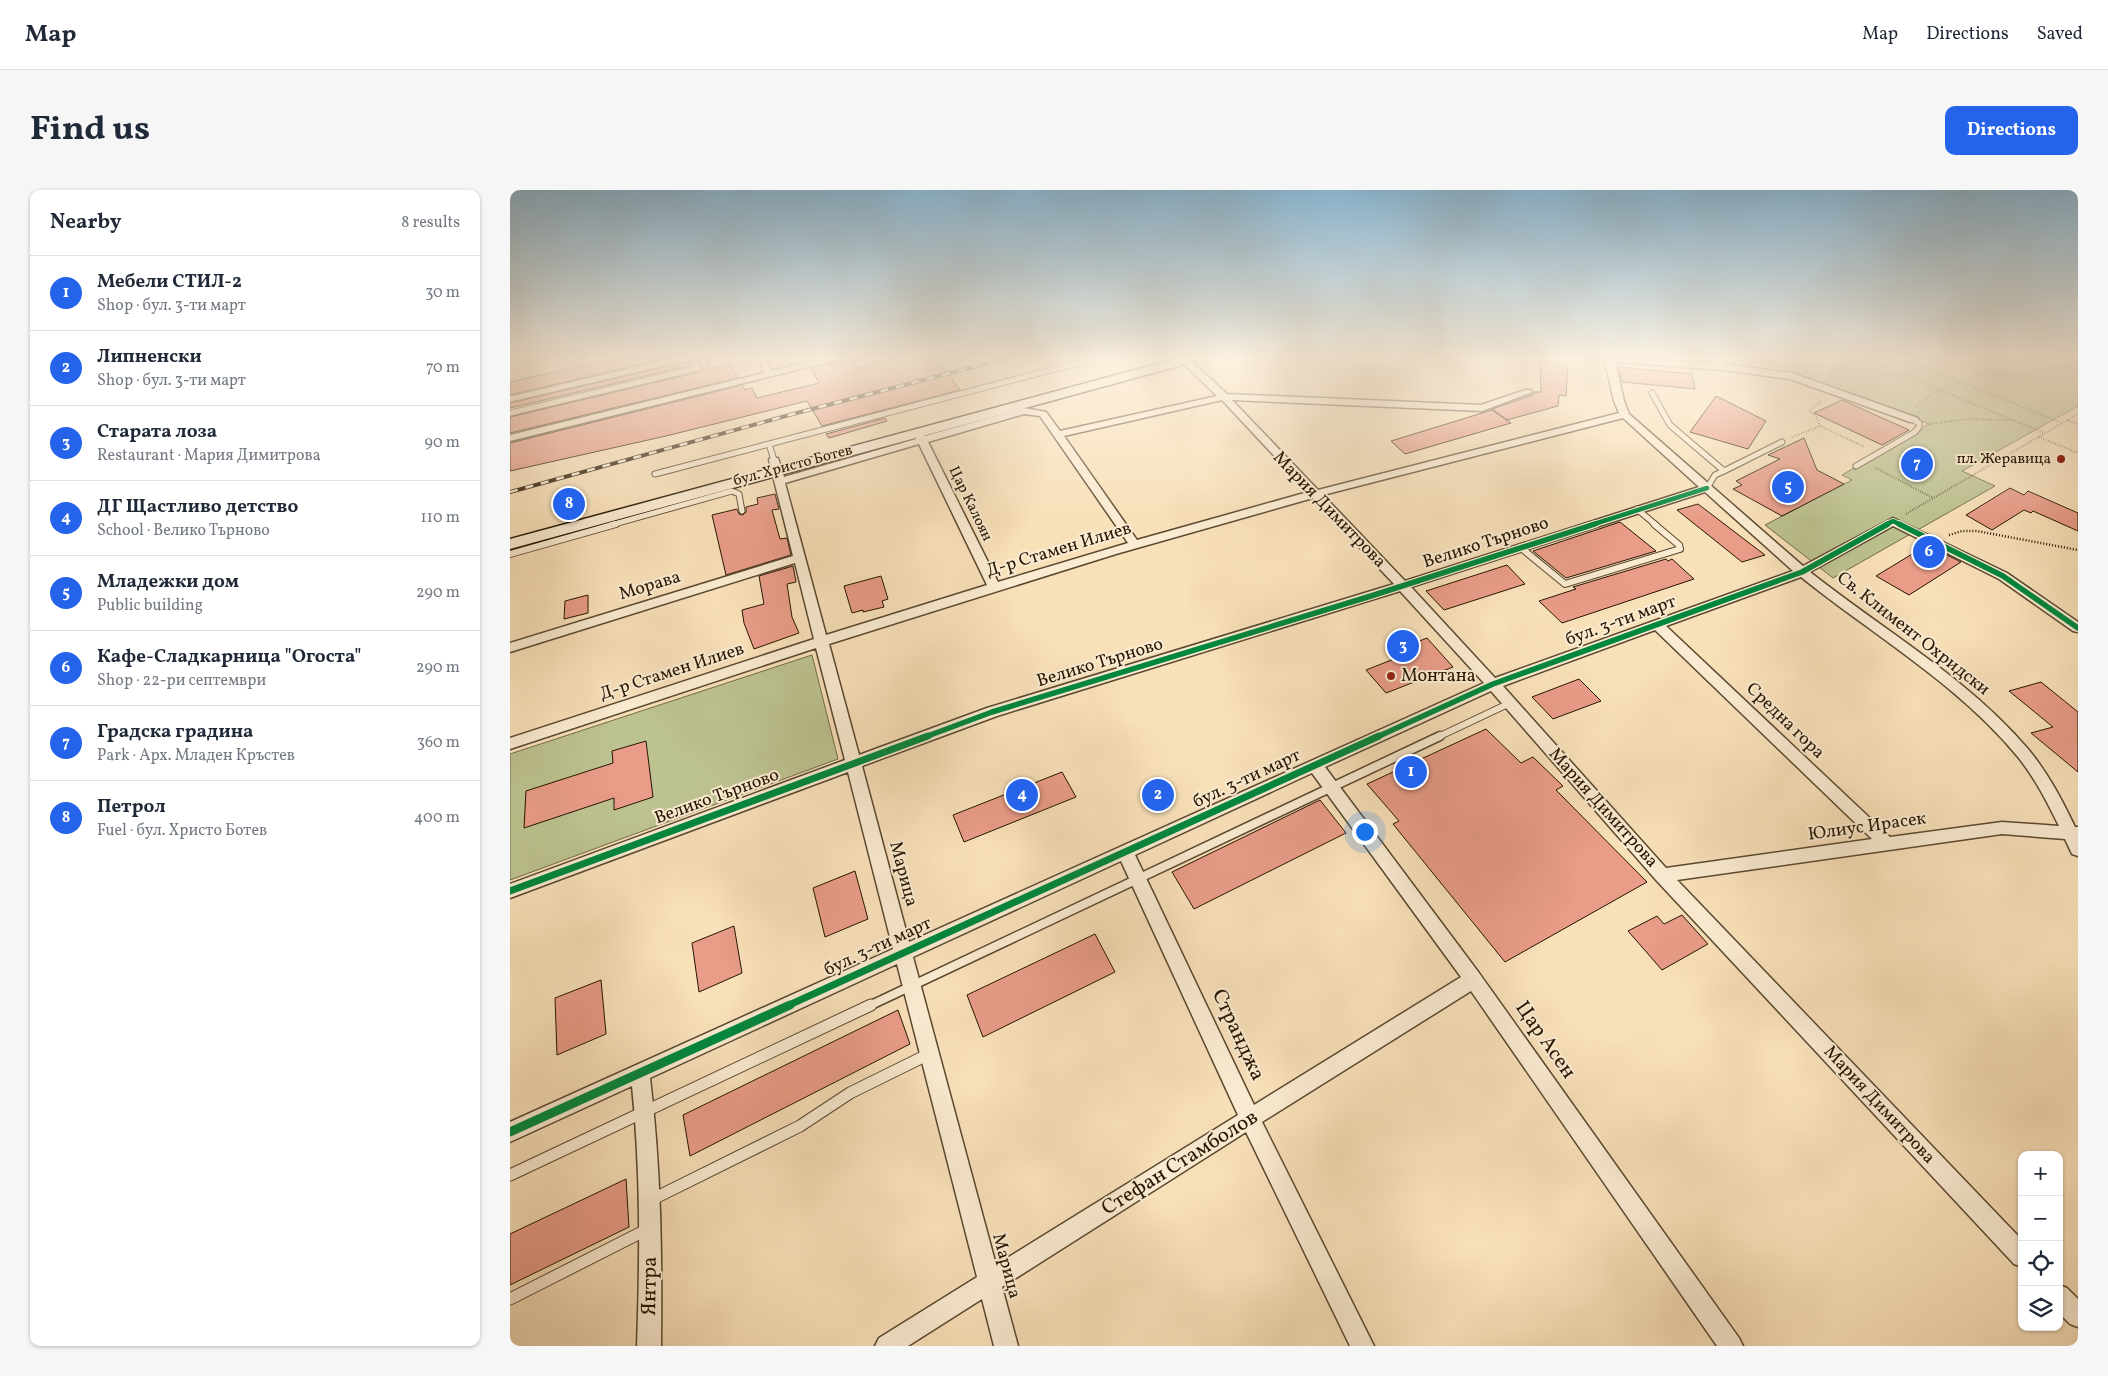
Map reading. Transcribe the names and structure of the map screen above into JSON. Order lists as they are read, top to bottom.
{
  "streets": {
    "main road": ["бул. Христо Ботев"],
    "street": [
      "Цар Калоян",
      "Мария Димитрова",
      "Велико Търново",
      "Д-р Стамен Илиев",
      "Морава",
      "бул. 3-ти март",
      "Св. Климент Охридски",
      "Средна гора",
      "Юлиус Ирасек",
      "Марица",
      "Странджа",
      "Цар Асен",
      "Стефан Стамболов",
      "Янтра"
    ]
  },
  "crossings": [
    ["бул. Христо Ботев", "Цар Калоян"],
    ["бул. Христо Ботев", "Марица"],
    ["Цар Калоян", "Д-р Стамен Илиев"],
    ["Мария Димитрова", "Велико Търново"],
    ["Мария Димитрова", "Д-р Стамен Илиев"],
    ["Мария Димитрова", "бул. 3-ти март"],
    ["Мария Димитрова", "Юлиус Ирасек"],
    ["Велико Търново", "Св. Климент Охридски"],
    ["Велико Търново", "Марица"],
    ["Д-р Стамен Илиев", "Св. Климент Охридски"],
    ["Д-р Стамен Илиев", "Марица"],
    ["Морава", "Марица"],
    ["бул. 3-ти март", "Св. Климент Охридски"],
    ["бул. 3-ти март", "Средна гора"],
    ["бул. 3-ти март", "Марица"],
    ["бул. 3-ти март", "Странджа"],
    ["бул. 3-ти март", "Цар Асен"],
    ["бул. 3-ти март", "Янтра"],
    ["Св. Климент Охридски", "Юлиус Ирасек"],
    ["Средна гора", "Юлиус Ирасек"],
    ["Марица", "Стефан Стамболов"],
    ["Странджа", "Стефан Стамболов"],
    ["Цар Асен", "Стефан Стамболов"]
  ],
  "places": ["пл. Жеравица", "Монтана"],
  "page": {
    "header": "Map",
    "nav": ["Map", "Directions", "Saved"],
    "title": "Find us",
    "buttons": "Directions",
    "heading": ["Nearby", "8 results"],
    "list": [
      {
        "mark": "1",
        "name": "Мебели СТИЛ-2",
        "note": "Shop · бул. 3-ти март",
        "value": "30 m"
      },
      {
        "mark": "2",
        "name": "Липненски",
        "note": "Shop · бул. 3-ти март",
        "value": "70 m"
      },
      {
        "mark": "3",
        "name": "Старата лоза",
        "note": "Restaurant · Мария Димитрова",
        "value": "90 m"
      },
      {
        "mark": "4",
        "name": "ДГ Щастливо детство",
        "note": "School · Велико Търново",
        "value": "110 m"
      },
      {
        "mark": "5",
        "name": "Младежки дом",
        "note": "Public building",
        "value": "290 m"
      },
      {
        "mark": "6",
        "name": "Кафе-Сладкарница \"Огоста\"",
        "note": "Shop · 22-ри септември",
        "value": "290 m"
      },
      {
        "mark": "7",
        "name": "Градска градина",
        "note": "Park · Арх. Младен Кръстев",
        "value": "360 m"
      },
      {
        "mark": "8",
        "name": "Петрол",
        "note": "Fuel · бул. Христо Ботев",
        "value": "400 m"
      }
    ],
    "pins": [
      "7",
      "5",
      "8",
      "6",
      "3",
      "1",
      "2",
      "4"
    ],
    "map_buttons": ["+", "−"]
  }
}
